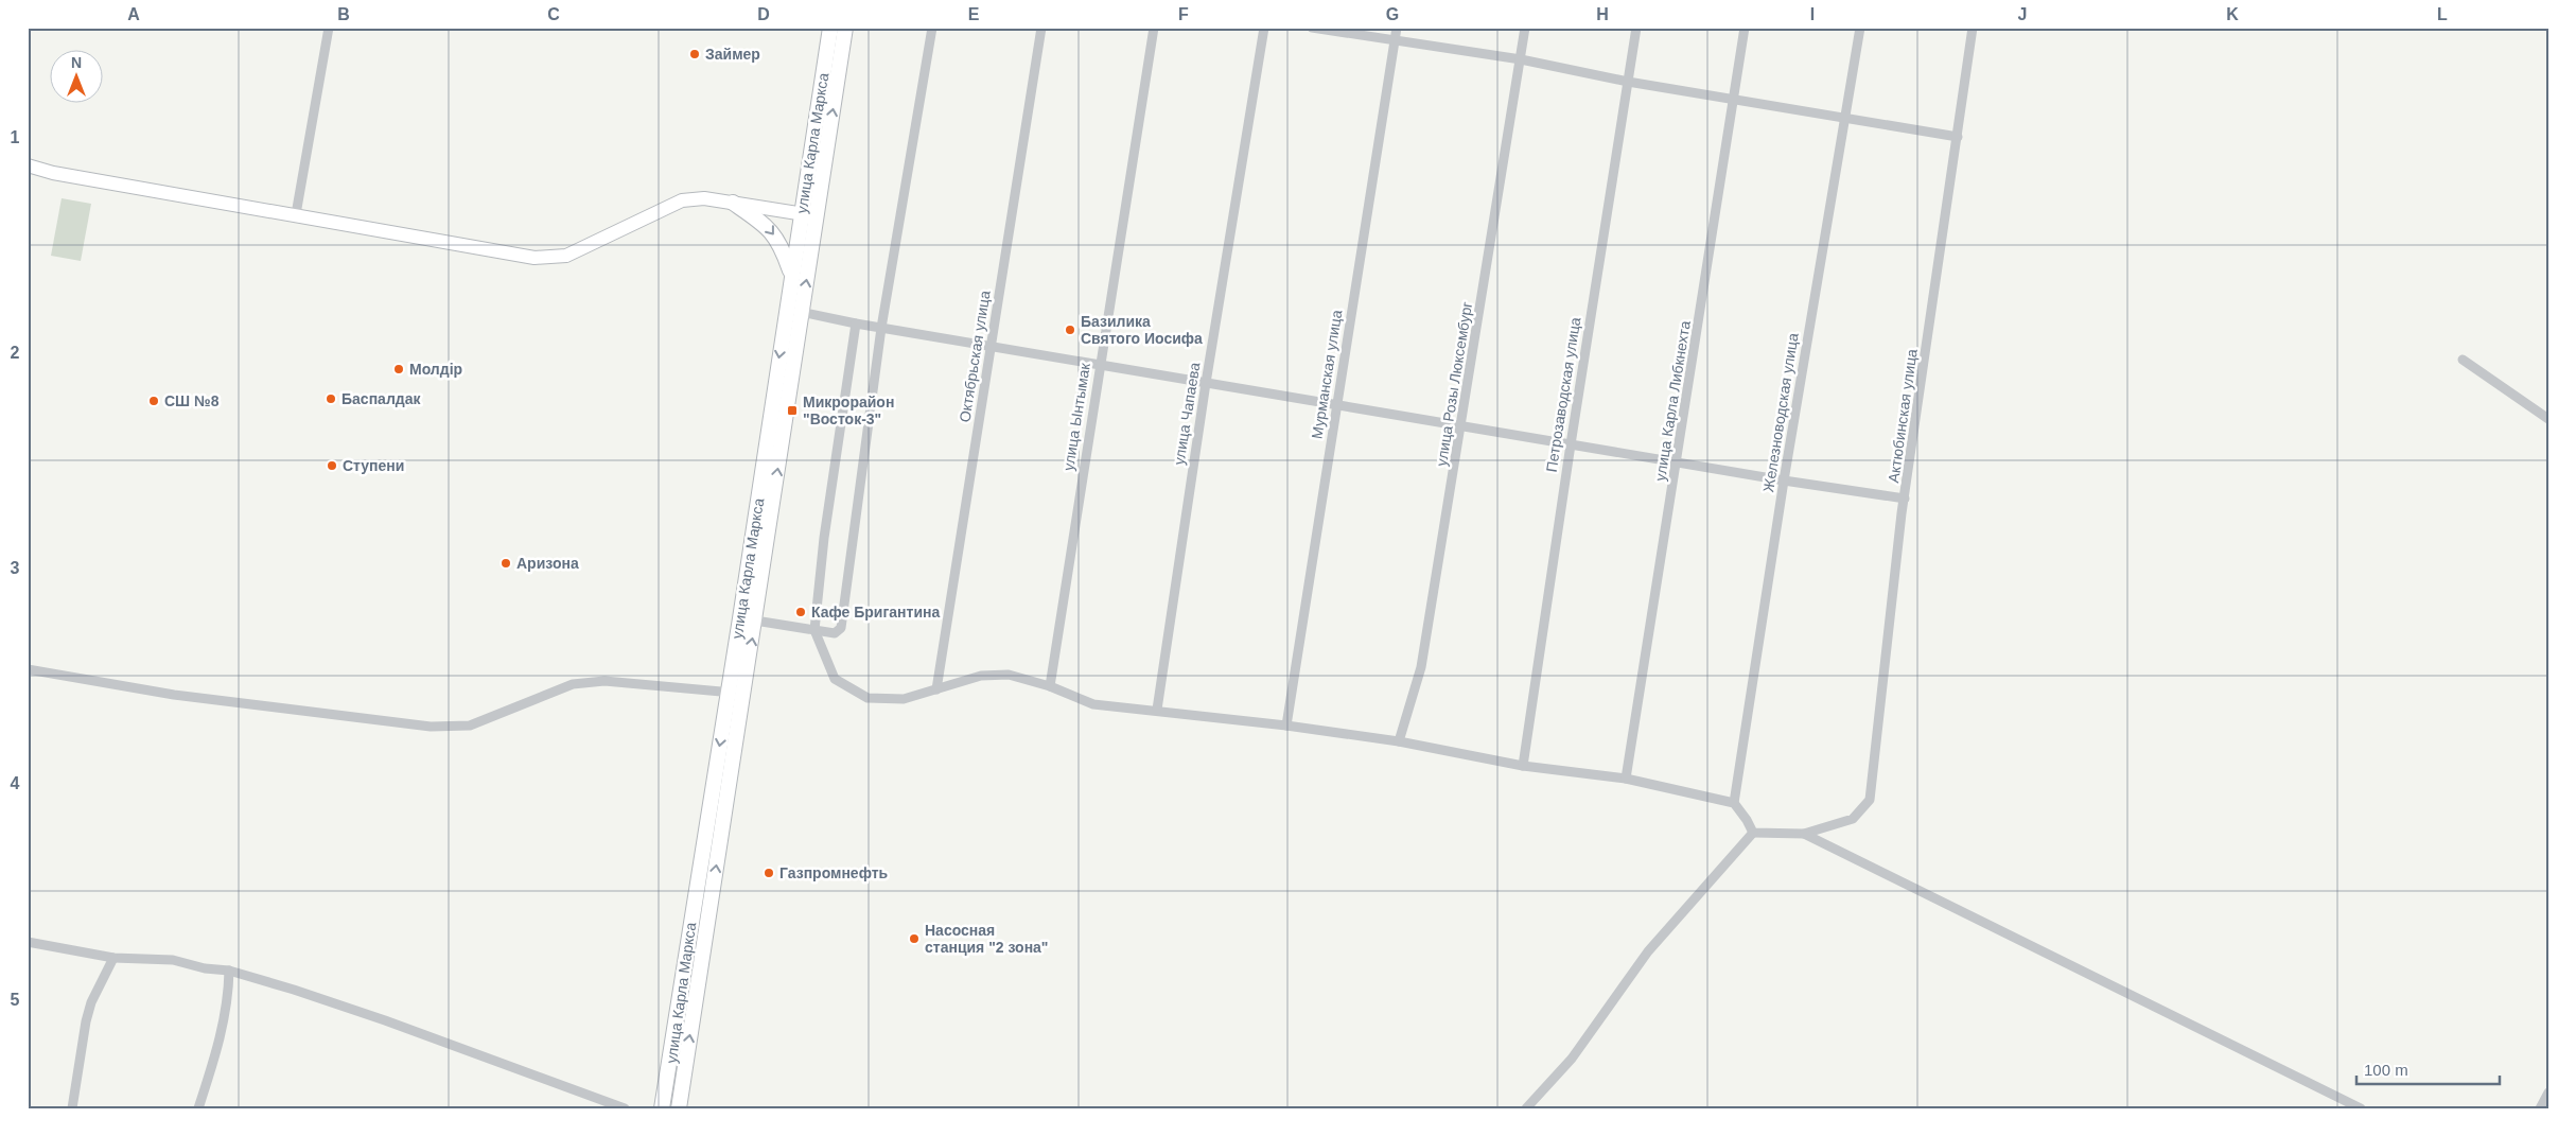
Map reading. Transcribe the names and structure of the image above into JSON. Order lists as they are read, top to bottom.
{
  "streets": {
    "main road": ["улица Карла Маркса"],
    "street": [
      "Октябрьская улица",
      "Мурманская улица",
      "улица Розы Люксембург",
      "Петрозаводская улица",
      "улица Карла Либкнехта",
      "Железноводская улица",
      "улица Чапаева",
      "Актюбинская улица",
      "улица Ынтымак"
    ]
  },
  "places": {
    "other": [
      "Займер",
      "Базилика Святого Иосифа",
      "Молдiр",
      "Баспалдак",
      "СШ №8",
      "Ступени",
      "Аризона",
      "Кафе Бригантина",
      "Газпромнефть",
      "Насосная станция \"2 зона\""
    ],
    "transit": ["Микрорайон \"Восток-3\""]
  },
  "scale_bar": "100 m",
  "north": "top",
  "grid": {
    "columns": [
      "A",
      "B",
      "C",
      "D",
      "E",
      "F",
      "G",
      "H",
      "I",
      "J",
      "K",
      "L"
    ],
    "rows": [
      "1",
      "2",
      "3",
      "4",
      "5"
    ]
  }
}
